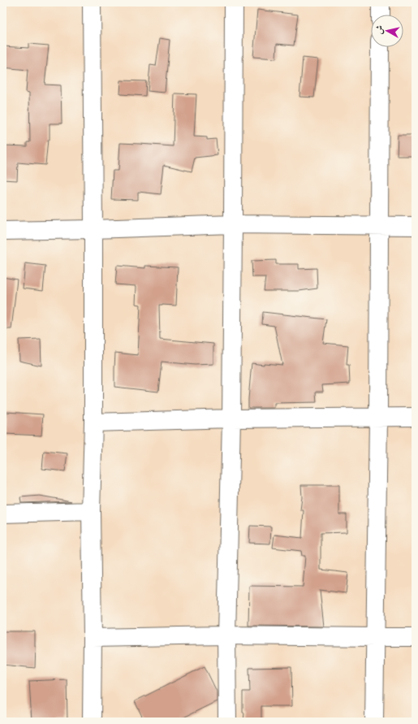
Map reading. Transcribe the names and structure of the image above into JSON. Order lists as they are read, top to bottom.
{
  "north": "left"
}
